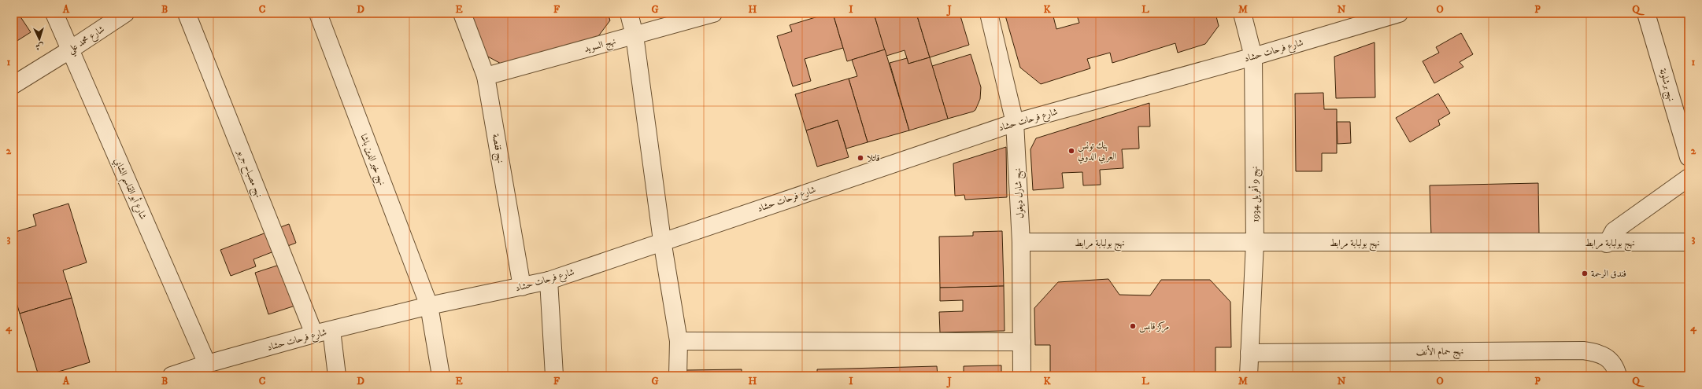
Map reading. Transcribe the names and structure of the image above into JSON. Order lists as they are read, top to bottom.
{
  "streets": {
    "street": [
      "شارع محمد علي",
      "نهج السويد",
      "شارع فرحات حشاد",
      "نهج برشلونة",
      "نهج قفصة",
      "نهج خير الدين باشا",
      "نهج مصباح جربو",
      "شارع أبو القاسم الشابي",
      "نهج شارل ديغول",
      "نهج 9 أفريل 1934",
      "نهج بولبابة مرابط",
      "نهج حمام الأنف"
    ]
  },
  "crossings": [
    ["شارع محمد علي", "شارع أبو القاسم الشابي"],
    ["نهج السويد", "نهج قفصة"],
    ["شارع فرحات حشاد", "نهج قفصة"],
    ["شارع فرحات حشاد", "نهج خير الدين باشا"],
    ["شارع فرحات حشاد", "نهج مصباح جربو"],
    ["شارع فرحات حشاد", "شارع أبو القاسم الشابي"],
    ["شارع فرحات حشاد", "نهج شارل ديغول"],
    ["شارع فرحات حشاد", "نهج 9 أفريل 1934"],
    ["نهج شارل ديغول", "نهج بولبابة مرابط"],
    ["نهج 9 أفريل 1934", "نهج بولبابة مرابط"],
    ["نهج 9 أفريل 1934", "نهج حمام الأنف"]
  ],
  "places": [
    "بنك تونس العربي الدولي",
    "قاتلا",
    "فندق الرحمة",
    "مركز قابس"
  ],
  "north": "bottom",
  "grid": {
    "columns": [
      "A",
      "B",
      "C",
      "D",
      "E",
      "F",
      "G",
      "H",
      "I",
      "J",
      "K",
      "L",
      "M",
      "N",
      "O",
      "P",
      "Q"
    ],
    "rows": [
      "1",
      "2",
      "3",
      "4"
    ]
  }
}
